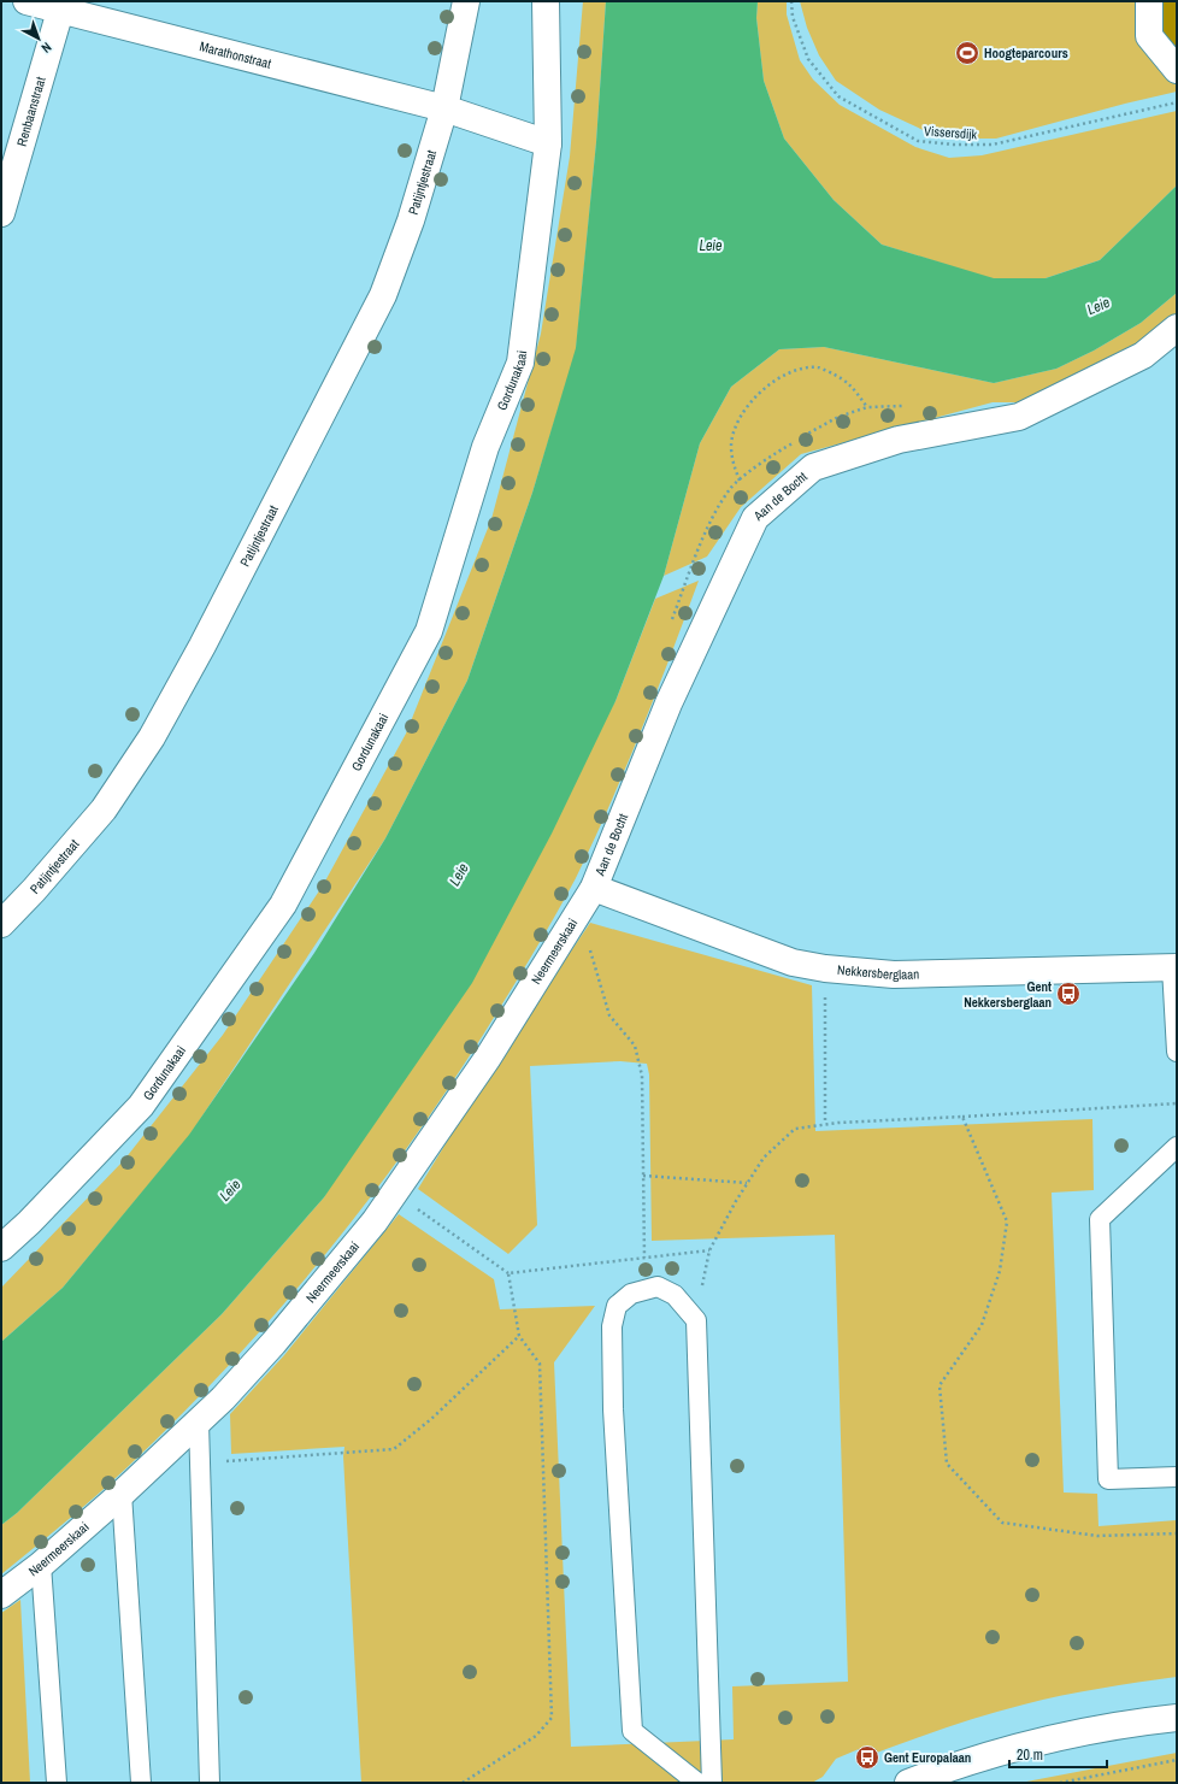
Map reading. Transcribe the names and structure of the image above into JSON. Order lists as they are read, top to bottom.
{
  "streets": {
    "street": [
      "Marathonstraat",
      "Renbaanstraat",
      "Patijntjestraat",
      "Gordunakaai",
      "Aan de Bocht",
      "Neermeerskaai",
      "Nekkersberglaan"
    ],
    "path": ["Vissersdijk"]
  },
  "crossings": [
    ["Marathonstraat", "Renbaanstraat"],
    ["Marathonstraat", "Patijntjestraat"],
    ["Aan de Bocht", "Neermeerskaai"],
    ["Aan de Bocht", "Nekkersberglaan"],
    ["Neermeerskaai", "Nekkersberglaan"]
  ],
  "water": ["Leie"],
  "places": {
    "sports": ["Hoogteparcours"],
    "bus stop": ["Gent Nekkersberglaan", "Gent Europalaan"]
  },
  "scale_bar": "20 m",
  "north": "bottom right"
}
